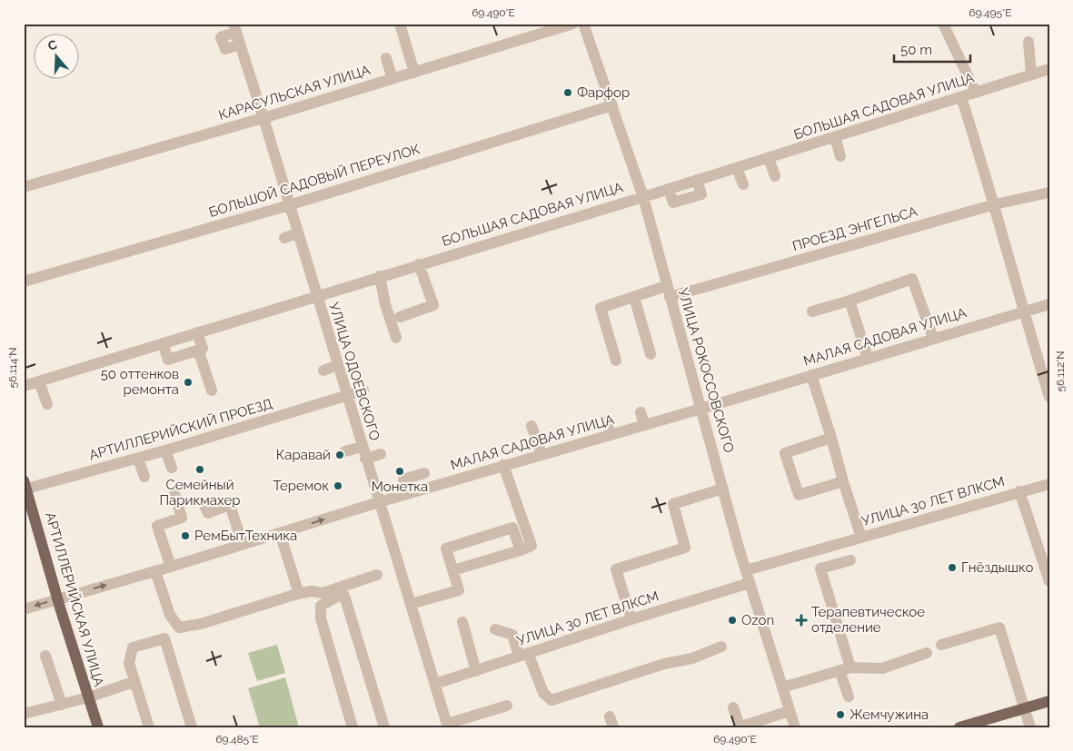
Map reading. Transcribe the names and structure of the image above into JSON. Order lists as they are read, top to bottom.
{
  "streets": {
    "main road": ["АРТИЛЛЕРИЙСКАЯ УЛИЦА"],
    "street": [
      "КАРАСУЛЬСКАЯ УЛИЦА",
      "БОЛЬШАЯ САДОВАЯ УЛИЦА",
      "БОЛЬШОЙ САДОВЫЙ ПЕРЕУЛОК",
      "ПРОЕЗД ЭНГЕЛЬСА",
      "МАЛАЯ САДОВАЯ УЛИЦА",
      "УЛИЦА РОКОССОВСКОГО",
      "УЛИЦА ОДОЕВСКОГО",
      "АРТИЛЛЕРИЙСКИЙ ПРОЕЗД",
      "УЛИЦА 30 ЛЕТ ВЛКСМ"
    ]
  },
  "crossings": [
    ["КАРАСУЛЬСКАЯ УЛИЦА", "УЛИЦА ОДОЕВСКОГО"],
    ["БОЛЬШАЯ САДОВАЯ УЛИЦА", "УЛИЦА РОКОССОВСКОГО"],
    ["БОЛЬШАЯ САДОВАЯ УЛИЦА", "УЛИЦА ОДОЕВСКОГО"],
    ["БОЛЬШОЙ САДОВЫЙ ПЕРЕУЛОК", "УЛИЦА РОКОССОВСКОГО"],
    ["БОЛЬШОЙ САДОВЫЙ ПЕРЕУЛОК", "УЛИЦА ОДОЕВСКОГО"],
    ["ПРОЕЗД ЭНГЕЛЬСА", "УЛИЦА РОКОССОВСКОГО"],
    ["МАЛАЯ САДОВАЯ УЛИЦА", "УЛИЦА РОКОССОВСКОГО"],
    ["МАЛАЯ САДОВАЯ УЛИЦА", "УЛИЦА ОДОЕВСКОГО"],
    ["МАЛАЯ САДОВАЯ УЛИЦА", "АРТИЛЛЕРИЙСКАЯ УЛИЦА"],
    ["УЛИЦА РОКОССОВСКОГО", "УЛИЦА 30 ЛЕТ ВЛКСМ"],
    ["УЛИЦА ОДОЕВСКОГО", "АРТИЛЛЕРИЙСКИЙ ПРОЕЗД"],
    ["УЛИЦА ОДОЕВСКОГО", "УЛИЦА 30 ЛЕТ ВЛКСМ"],
    ["АРТИЛЛЕРИЙСКИЙ ПРОЕЗД", "АРТИЛЛЕРИЙСКАЯ УЛИЦА"]
  ],
  "places": {
    "other": [
      "Фарфор",
      "50 оттенков ремонта",
      "Каравай",
      "Семейный Парикмахер",
      "Монетка",
      "Теремок",
      "РемБытТехника",
      "Гнёздышко",
      "Ozon",
      "Жемчужина"
    ],
    "health": ["Терапевтическое отделение"]
  },
  "scale_bar": "50 m",
  "north": "top",
  "coordinates": [
    "69.490°E",
    "69.495°E",
    "56.114°N",
    "56.112°N",
    "69.485°E"
  ]
}
